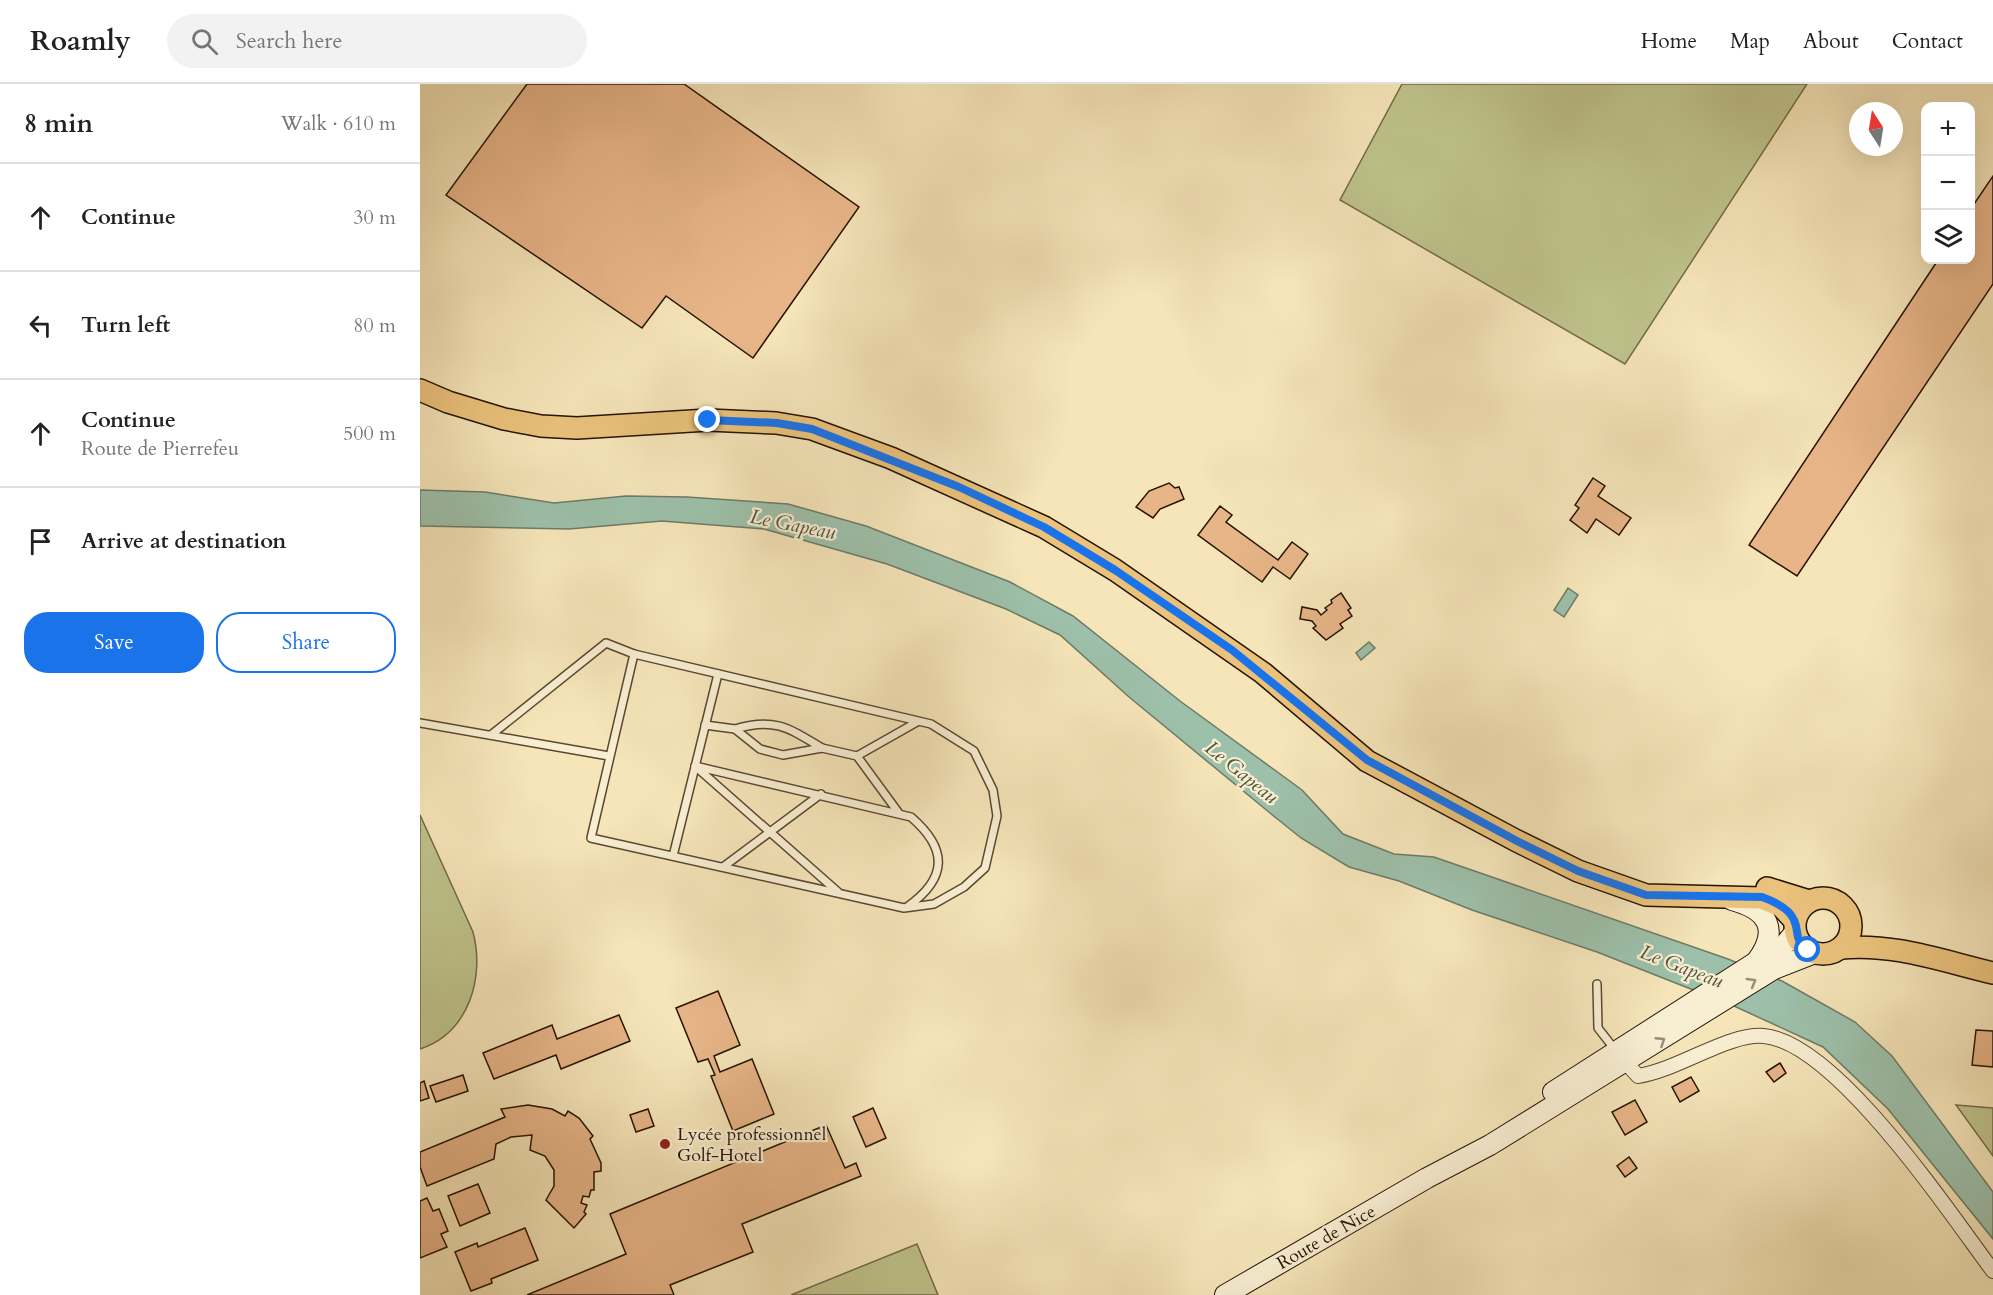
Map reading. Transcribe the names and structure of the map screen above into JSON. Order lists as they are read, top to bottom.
{
  "streets": {
    "main road": ["Route de Nice"]
  },
  "water": ["Le Gapeau"],
  "places": ["Lycée professionnel Golf-Hotel"],
  "north": "top",
  "page": {
    "header": "Roamly",
    "search": "Search here",
    "nav": [
      "Home",
      "Map",
      "About",
      "Contact"
    ],
    "heading": ["8 min", "Walk · 610 m"],
    "map_buttons": ["+", "−"],
    "list": [
      ["Continue", "30 m"],
      ["Turn left", "80 m"],
      ["Continue", "Route de Pierrefeu", "500 m"],
      "Arrive at destination"
    ],
    "buttons": ["Save", "Share"]
  }
}
